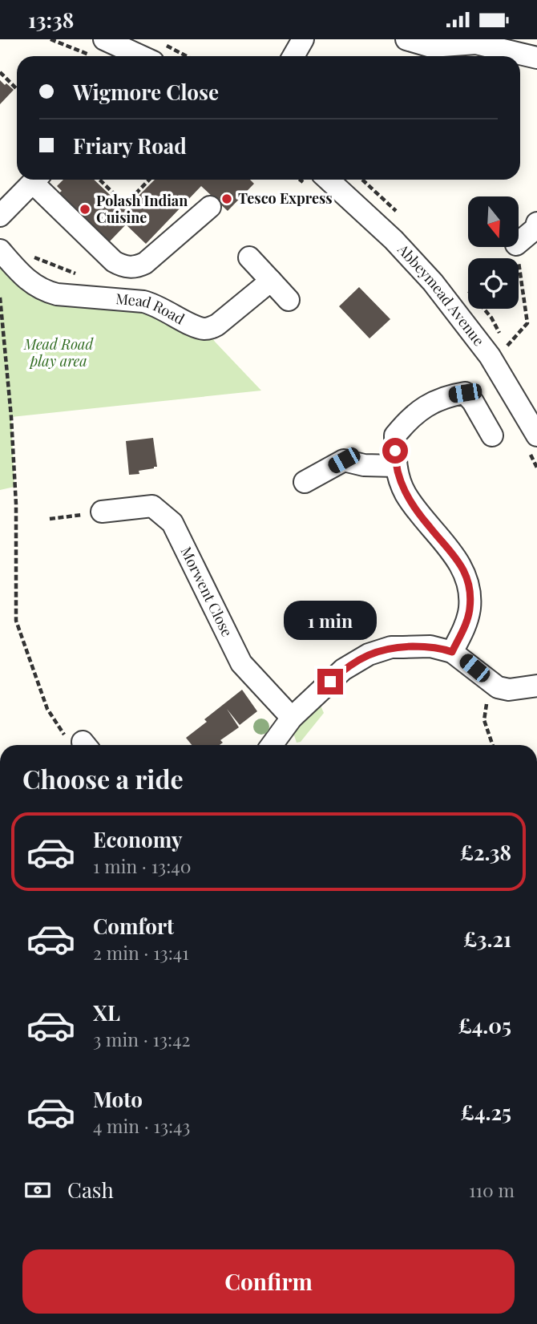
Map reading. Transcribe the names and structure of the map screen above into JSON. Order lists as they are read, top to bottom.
{
  "streets": {
    "street": ["Abbeymead Avenue", "Mead Road", "Morwent Close"]
  },
  "parks": ["Mead Road play area"],
  "places": ["Tesco Express", "Polash Indian Cuisine"],
  "north": "bottom",
  "page": {
    "status": "13:38",
    "banner": ["Wigmore Close", "Friary Road"],
    "bubble": "1 min",
    "heading": "Choose a ride",
    "list": [
      {
        "name": "Economy",
        "note": "1 min · 13:40",
        "value": "£2.38"
      },
      {
        "name": "Comfort",
        "note": "2 min · 13:41",
        "value": "£3.21"
      },
      {
        "name": "XL",
        "note": "3 min · 13:42",
        "value": "£4.05"
      },
      {
        "name": "Moto",
        "note": "4 min · 13:43",
        "value": "£4.25"
      }
    ],
    "pay": ["Cash", "110 m"],
    "buttons": "Confirm"
  }
}
